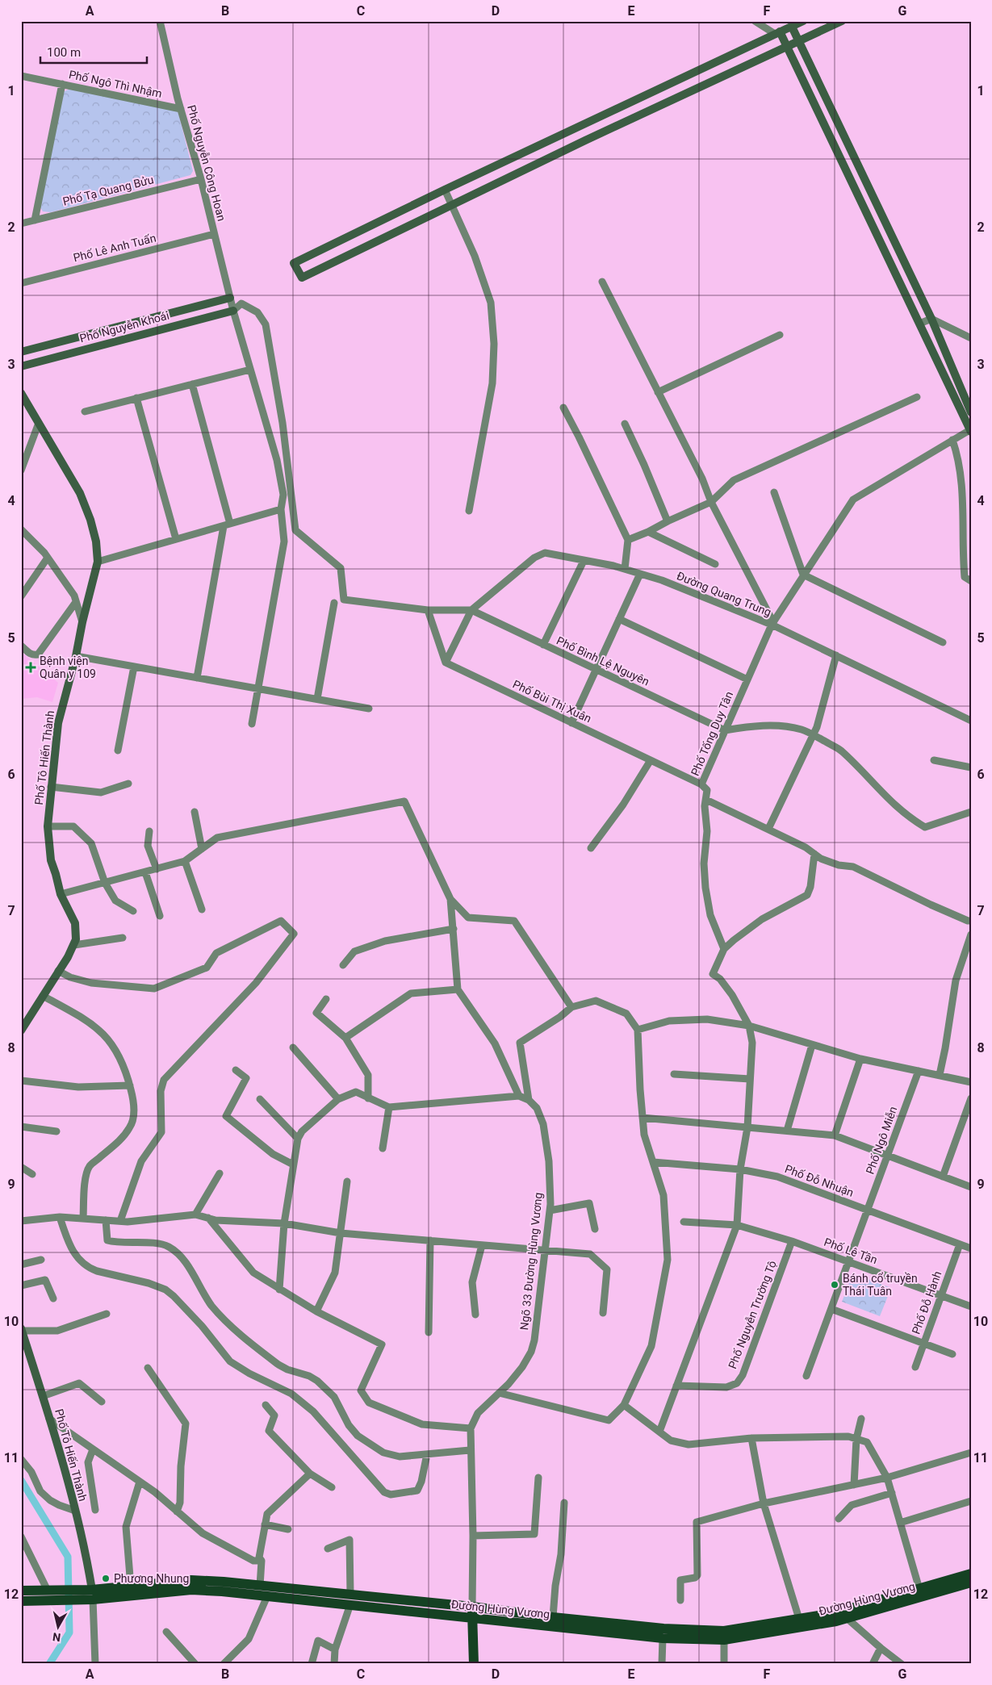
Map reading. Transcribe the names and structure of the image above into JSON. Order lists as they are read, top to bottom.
{
  "streets": {
    "main road": ["Đường Hùng Vương"],
    "street": [
      "Phố Ngô Thì Nhậm",
      "Phố Nguyễn Công Hoan",
      "Phố Tạ Quang Bửu",
      "Phố Lê Anh Tuấn",
      "Phố Nguyễn Khoái",
      "Đường Quang Trung",
      "Phố Bình Lệ Nguyên",
      "Phố Bùi Thị Xuân",
      "Phố Tống Duy Tân",
      "Phố Tô Hiến Thành",
      "Phố Ngô Miễn",
      "Phố Đỗ Nhuận",
      "Phố Lê Tần",
      "Ngõ 33 Đường Hùng Vương",
      "Phố Đỗ Hành",
      "Phố Nguyễn Trường Tộ"
    ]
  },
  "crossings": [
    ["Phố Ngô Thì Nhậm", "Phố Nguyễn Công Hoan"],
    ["Phố Nguyễn Công Hoan", "Phố Tạ Quang Bửu"],
    ["Phố Nguyễn Công Hoan", "Phố Lê Anh Tuấn"],
    ["Phố Nguyễn Công Hoan", "Phố Nguyễn Khoái"],
    ["Đường Quang Trung", "Phố Bình Lệ Nguyên"],
    ["Đường Quang Trung", "Phố Tống Duy Tân"],
    ["Phố Bình Lệ Nguyên", "Phố Tống Duy Tân"],
    ["Phố Bùi Thị Xuân", "Phố Tống Duy Tân"],
    ["Phố Tô Hiến Thành", "Đường Hùng Vương"],
    ["Phố Ngô Miễn", "Phố Đỗ Nhuận"],
    ["Phố Ngô Miễn", "Phố Lê Tần"],
    ["Phố Đỗ Nhuận", "Phố Đỗ Hành"],
    ["Phố Lê Tần", "Phố Đỗ Hành"],
    ["Phố Lê Tần", "Phố Nguyễn Trường Tộ"],
    ["Ngõ 33 Đường Hùng Vương", "Đường Hùng Vương"]
  ],
  "places": {
    "health": ["Bệnh viện Quân y 109"],
    "other": ["Bánh cổ truyền Thái Tuân", "Phương Nhung"]
  },
  "scale_bar": "100 m",
  "north": "bottom",
  "grid": {
    "columns": [
      "A",
      "B",
      "C",
      "D",
      "E",
      "F",
      "G"
    ],
    "rows": [
      "1",
      "2",
      "3",
      "4",
      "5",
      "6",
      "7",
      "8",
      "9",
      "10",
      "11",
      "12"
    ]
  }
}
